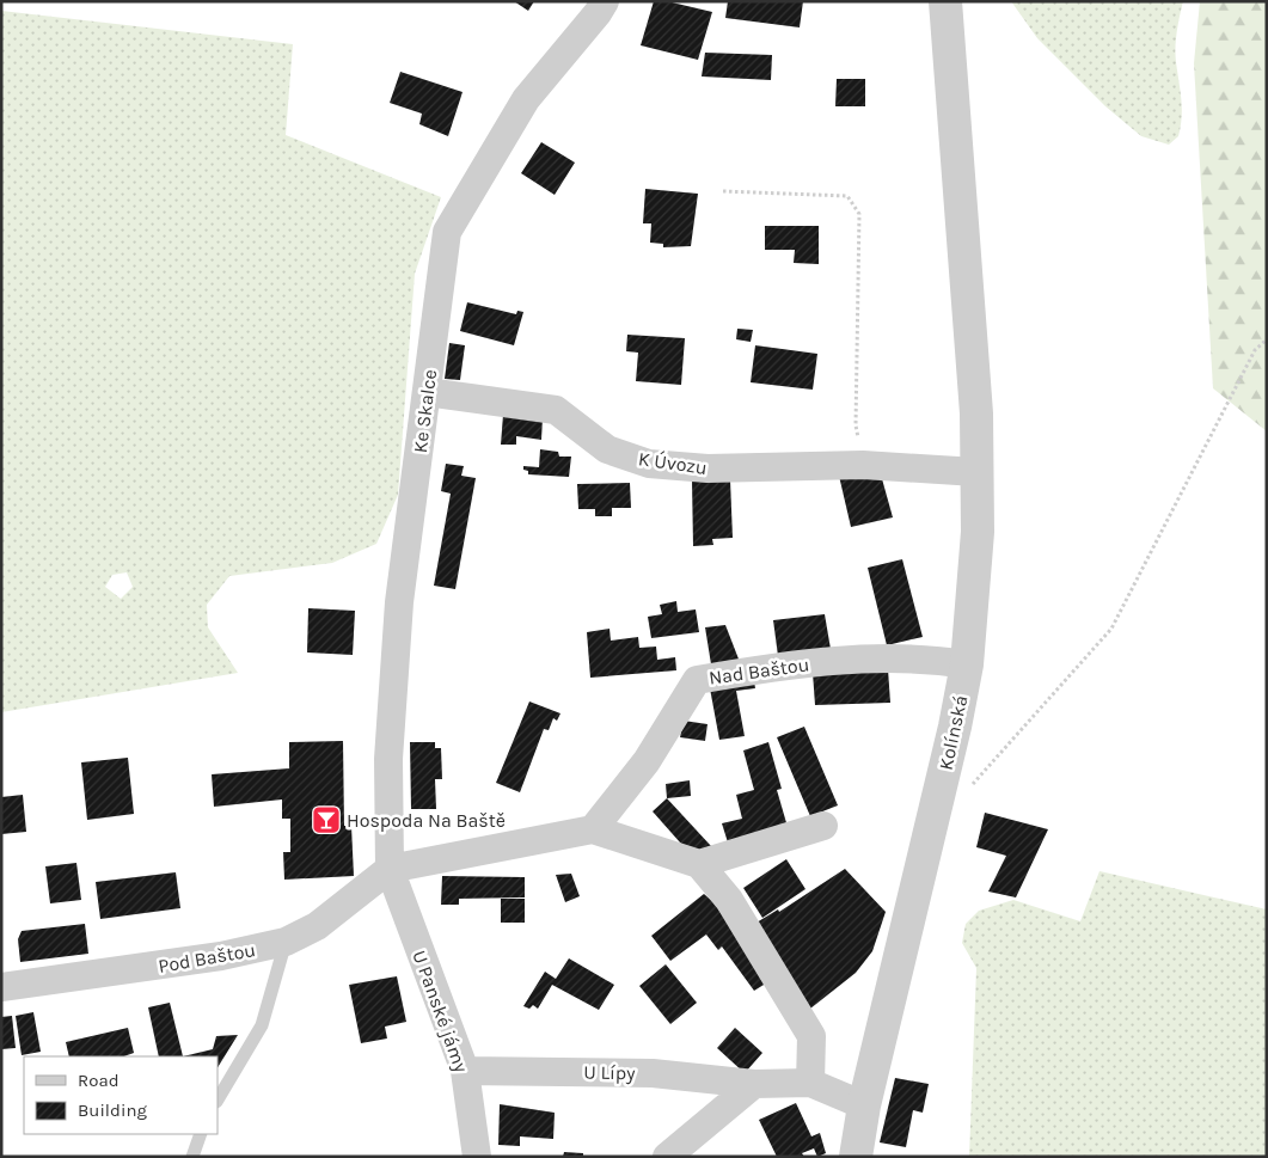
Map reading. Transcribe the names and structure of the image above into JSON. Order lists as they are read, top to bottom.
{
  "streets": {
    "street": [
      "Ke Skalce",
      "K Úvozu",
      "Nad Baštou",
      "Kolínská",
      "Pod Baštou",
      "U Panské jámy",
      "U Lípy"
    ]
  },
  "crossings": [
    ["Ke Skalce", "K Úvozu"],
    ["Ke Skalce", "Pod Baštou"],
    ["Ke Skalce", "U Panské jámy"],
    ["K Úvozu", "Kolínská"],
    ["Nad Baštou", "Kolínská"],
    ["Kolínská", "U Lípy"],
    ["Pod Baštou", "U Panské jámy"],
    ["U Panské jámy", "U Lípy"]
  ],
  "places": {
    "bar": ["Hospoda Na Baště"]
  },
  "legend": ["Road", "Building"]
}
